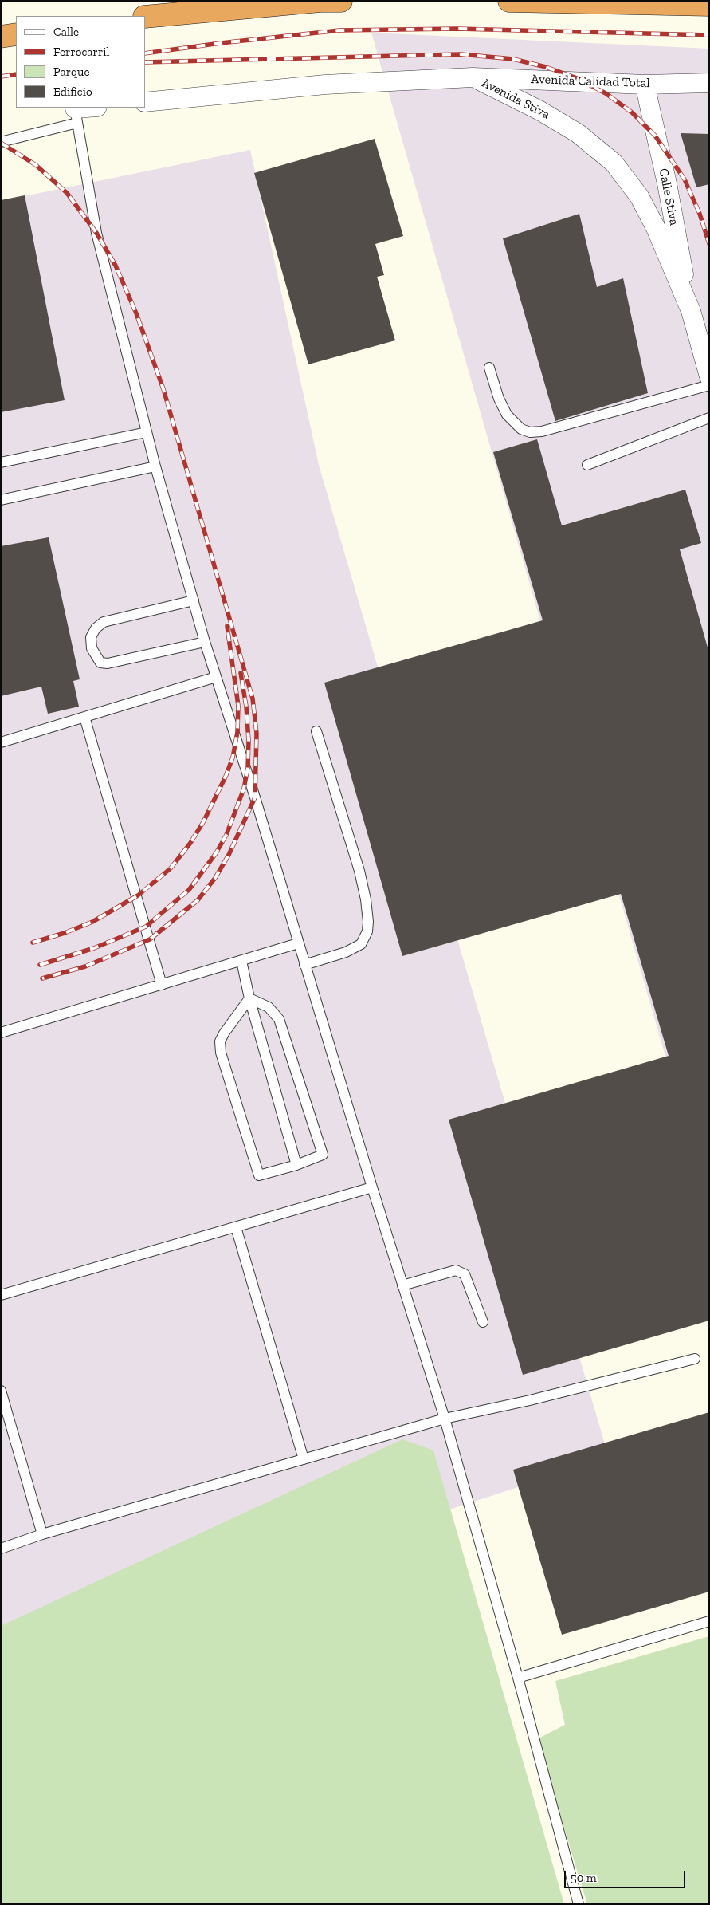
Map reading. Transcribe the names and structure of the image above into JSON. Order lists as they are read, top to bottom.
{
  "streets": {
    "street": ["Avenida Calidad Total", "Avenida Stiva", "Calle Stiva"]
  },
  "crossings": [
    ["Avenida Calidad Total", "Avenida Stiva"],
    ["Avenida Calidad Total", "Calle Stiva"],
    ["Avenida Stiva", "Calle Stiva"]
  ],
  "legend": [
    "Calle",
    "Ferrocarril",
    "Parque",
    "Edificio"
  ],
  "scale_bar": "50 m"
}
